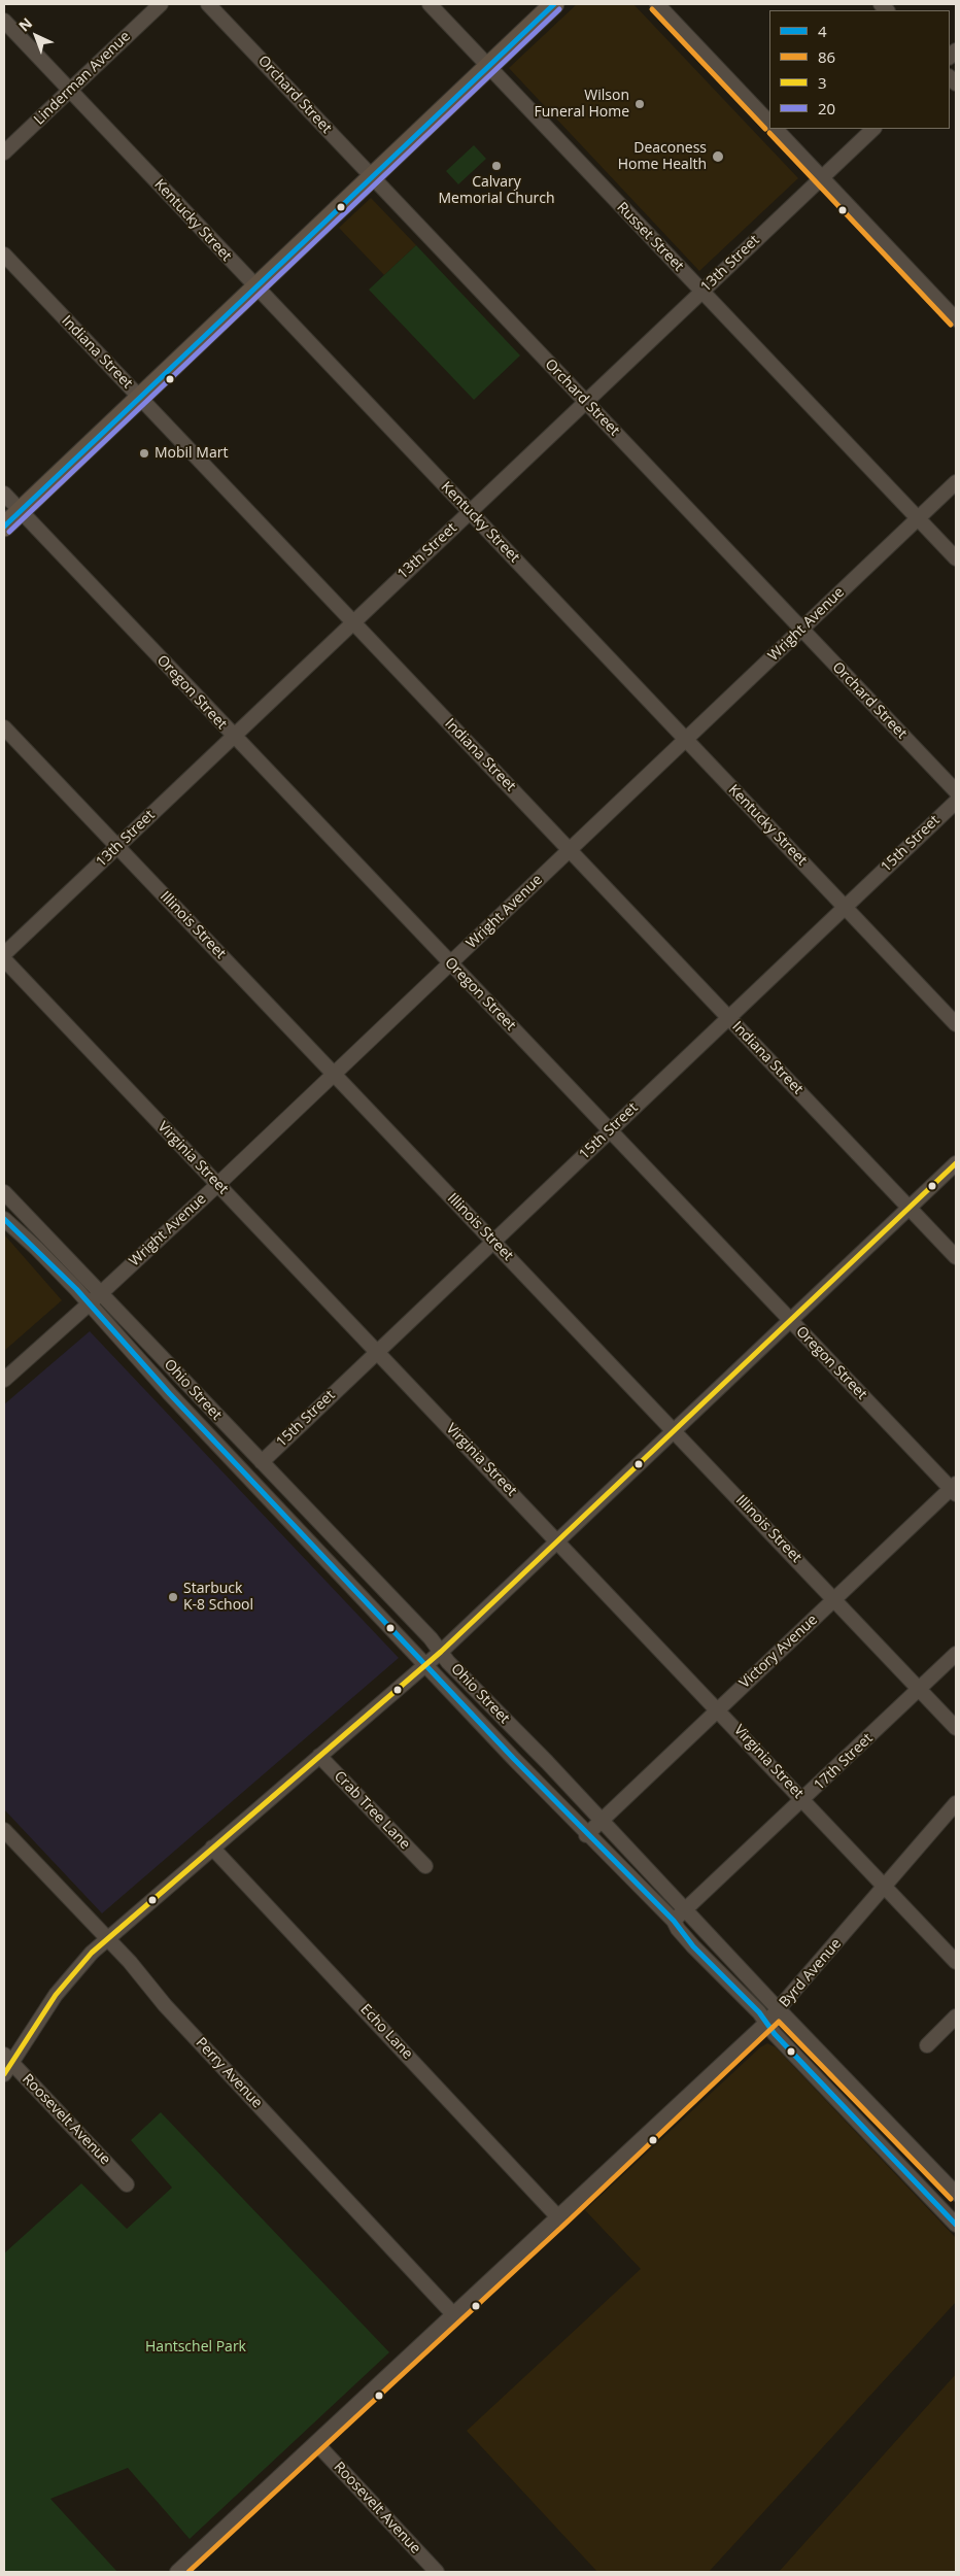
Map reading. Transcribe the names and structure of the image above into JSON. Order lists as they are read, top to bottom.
{
  "streets": {
    "street": [
      "Linderman Avenue",
      "Orchard Street",
      "Kentucky Street",
      "Russet Street",
      "13th Street",
      "Indiana Street",
      "Wright Avenue",
      "Oregon Street",
      "15th Street",
      "Illinois Street",
      "Virginia Street",
      "Ohio Street",
      "Victory Avenue",
      "17th Street",
      "Crab Tree Lane",
      "Byrd Avenue",
      "Echo Lane",
      "Perry Avenue",
      "Roosevelt Avenue"
    ]
  },
  "crossings": [
    ["Linderman Avenue", "Kentucky Street"],
    ["Orchard Street", "13th Street"],
    ["Orchard Street", "Wright Avenue"],
    ["Kentucky Street", "13th Street"],
    ["Kentucky Street", "Wright Avenue"],
    ["Kentucky Street", "15th Street"],
    ["Russet Street", "13th Street"],
    ["Russet Street", "Wright Avenue"],
    ["13th Street", "Indiana Street"],
    ["13th Street", "Oregon Street"],
    ["13th Street", "Illinois Street"],
    ["Indiana Street", "Wright Avenue"],
    ["Indiana Street", "15th Street"],
    ["Wright Avenue", "Oregon Street"],
    ["Wright Avenue", "Illinois Street"],
    ["Wright Avenue", "Virginia Street"],
    ["Wright Avenue", "Ohio Street"],
    ["Oregon Street", "15th Street"],
    ["Oregon Street", "Victory Avenue"],
    ["15th Street", "Illinois Street"],
    ["15th Street", "Virginia Street"],
    ["15th Street", "Ohio Street"],
    ["Illinois Street", "Victory Avenue"],
    ["Illinois Street", "17th Street"],
    ["Virginia Street", "Victory Avenue"],
    ["Virginia Street", "17th Street"],
    ["Virginia Street", "Byrd Avenue"],
    ["Ohio Street", "Victory Avenue"],
    ["Ohio Street", "17th Street"],
    ["Ohio Street", "Byrd Avenue"],
    ["Byrd Avenue", "Echo Lane"],
    ["Byrd Avenue", "Perry Avenue"],
    ["Byrd Avenue", "Roosevelt Avenue"]
  ],
  "parks": ["Hantschel Park"],
  "places": [
    "Wilson Funeral Home",
    "Deaconess Home Health",
    "Calvary Memorial Church",
    "Mobil Mart",
    "Starbuck K-8 School"
  ],
  "lines": [
    "transit line 4",
    "transit line 86",
    "transit line 20",
    "transit line 3"
  ],
  "legend": [
    "4",
    "86",
    "3",
    "20"
  ],
  "north": "top left"
}
